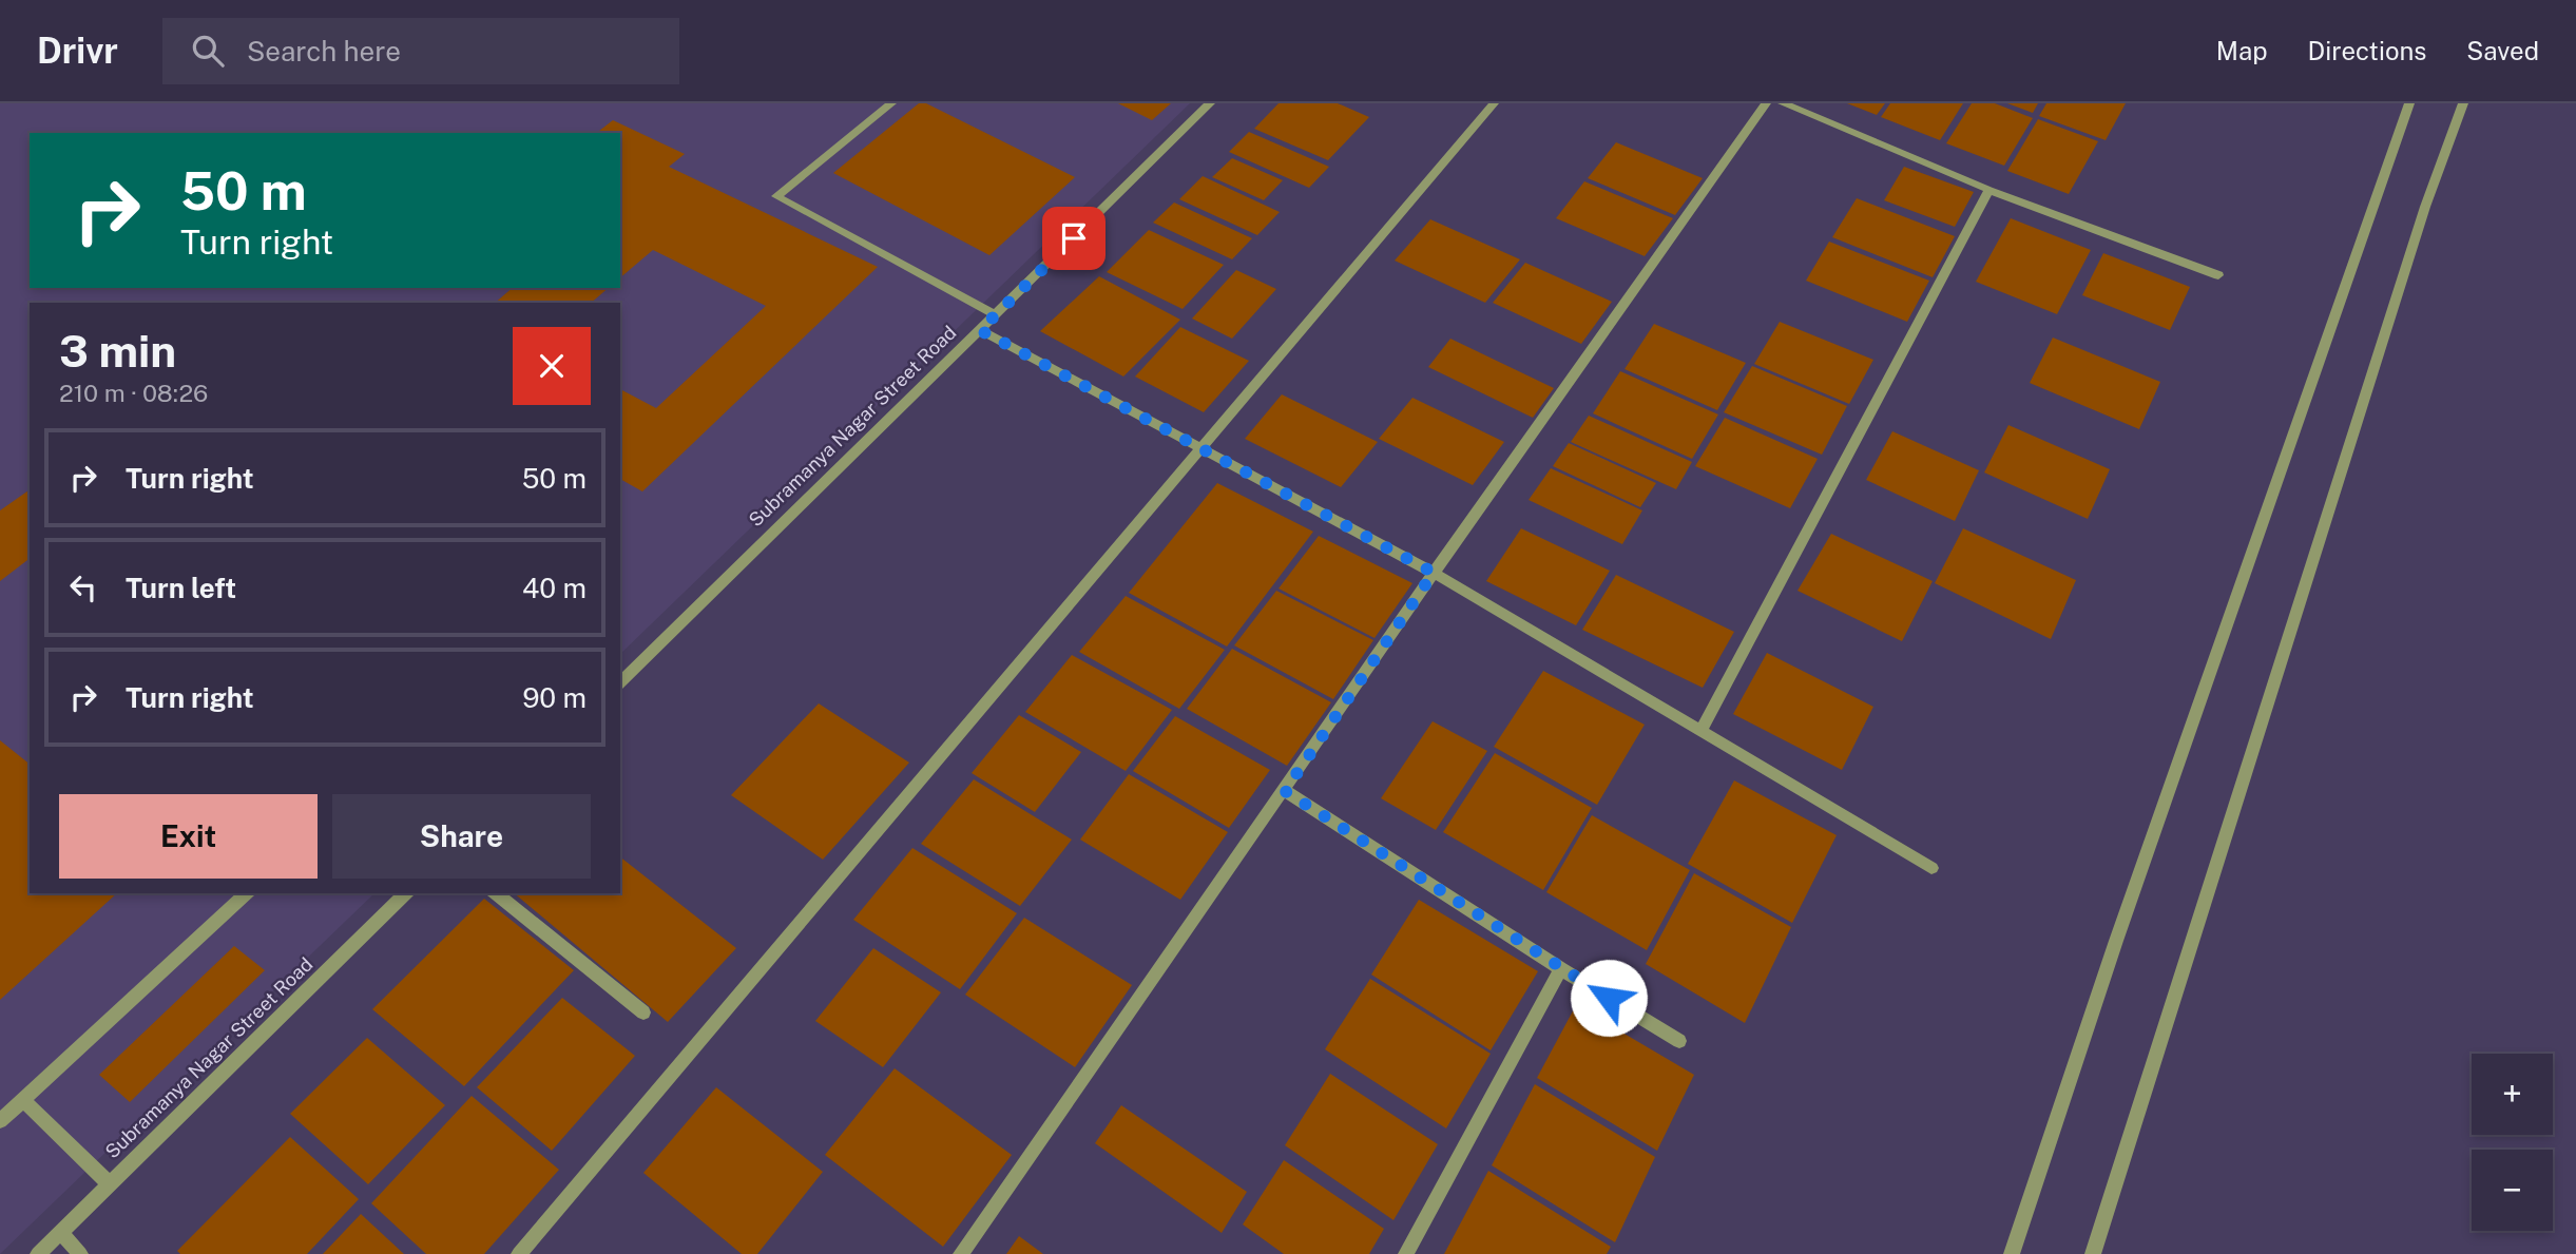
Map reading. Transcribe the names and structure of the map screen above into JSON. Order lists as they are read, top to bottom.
{
  "streets": {
    "street": ["Subramanya Nagar Street Road"]
  },
  "page": {
    "header": "Drivr",
    "search": "Search here",
    "nav": ["Map", "Directions", "Saved"],
    "turn": ["50 m", "Turn right"],
    "heading": ["3 min", "210 m · 08:26"],
    "list": [
      {
        "name": "Turn right",
        "value": "50 m"
      },
      {
        "name": "Turn left",
        "value": "40 m"
      },
      {
        "name": "Turn right",
        "value": "90 m"
      }
    ],
    "buttons": ["Exit", "Share"],
    "map_buttons": ["+", "−"]
  }
}
